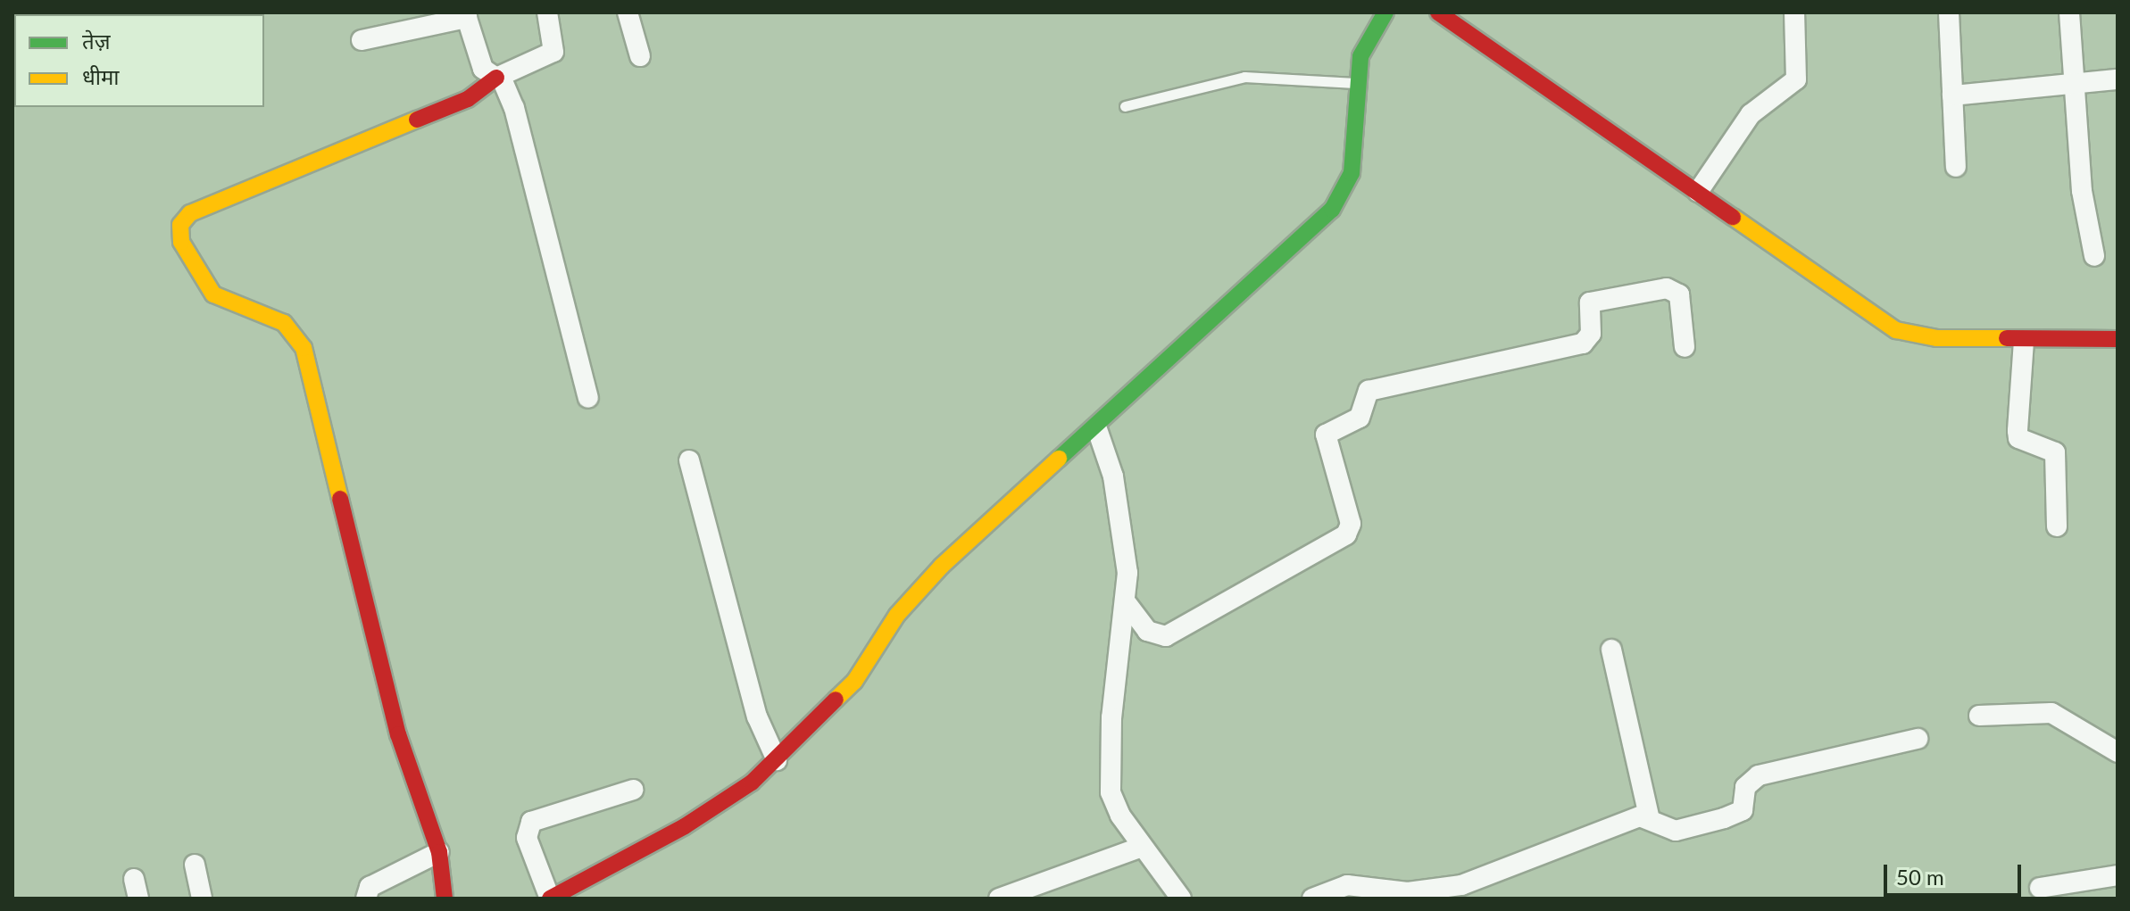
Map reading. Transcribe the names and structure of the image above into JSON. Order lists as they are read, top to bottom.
{
  "legend": ["तेज़", "धीमा"],
  "scale_bar": "50 m"
}
